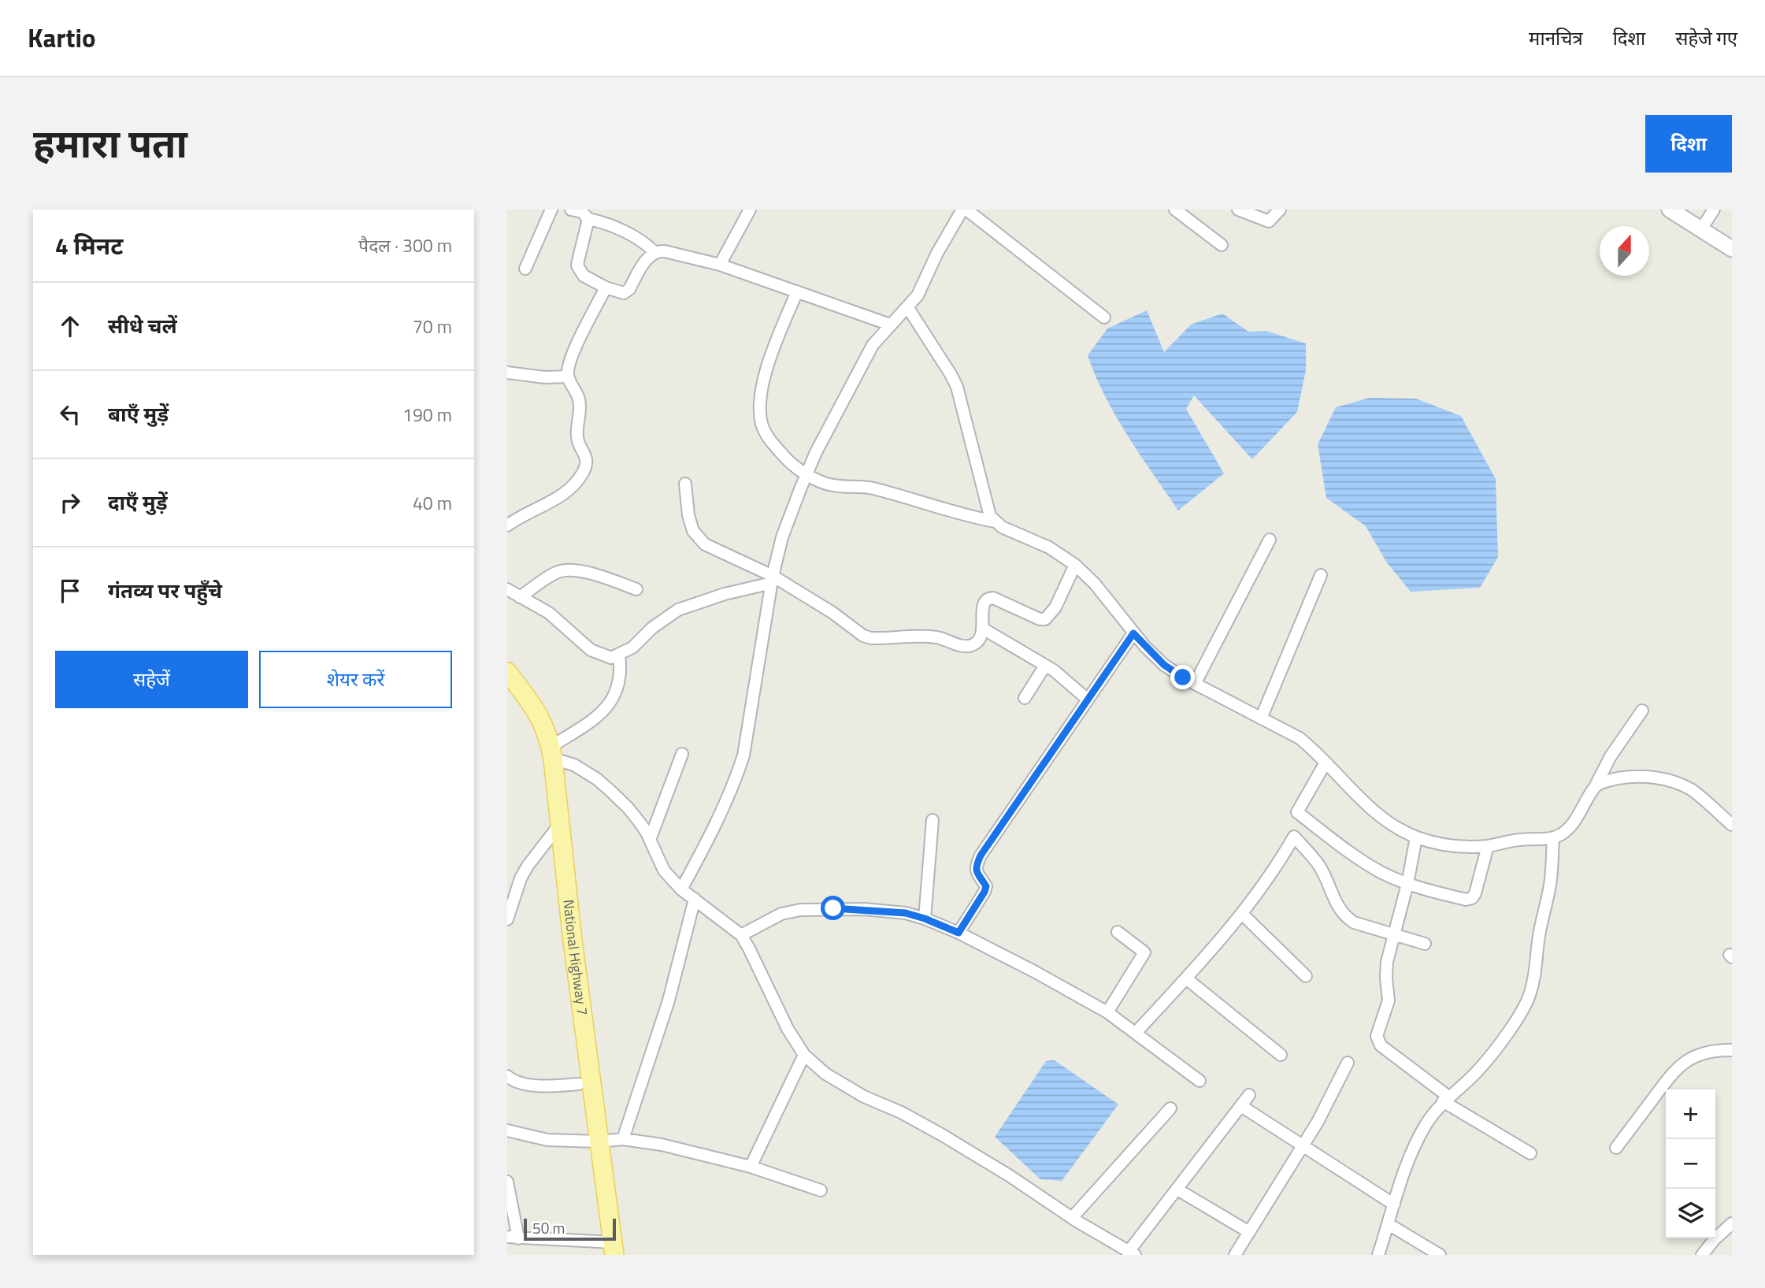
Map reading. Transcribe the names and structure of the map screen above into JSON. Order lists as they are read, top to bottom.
{
  "streets": {
    "main road": ["National Highway 7"]
  },
  "scale_bar": "50 m",
  "north": "top",
  "page": {
    "header": "Kartio",
    "nav": ["मानचित्र", "दिशा", "सहेजे गए"],
    "title": "हमारा पता",
    "buttons": [
      "दिशा",
      ["सहेजें", "शेयर करें"]
    ],
    "heading": ["4 मिनट", "पैदल · 300 m"],
    "list": [
      ["सीधे चलें", "70 m"],
      ["बाएँ मुड़ें", "190 m"],
      ["दाएँ मुड़ें", "40 m"],
      "गंतव्य पर पहुँचे"
    ],
    "map_buttons": ["+", "−"],
    "scale": "50 m"
  }
}
